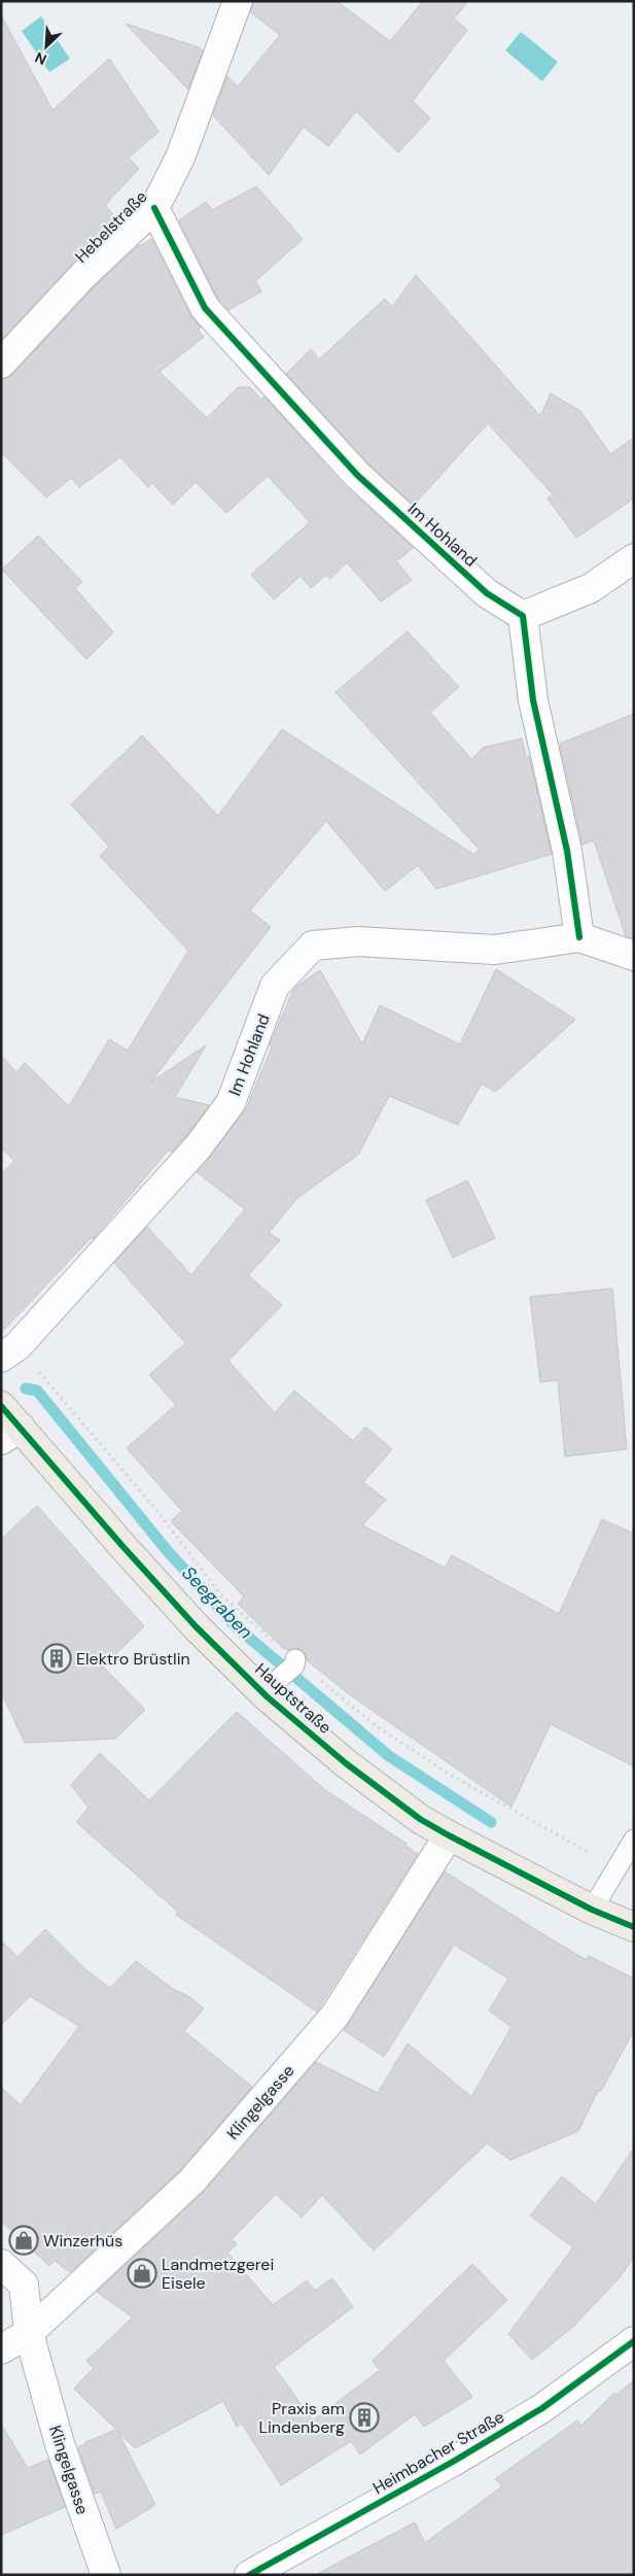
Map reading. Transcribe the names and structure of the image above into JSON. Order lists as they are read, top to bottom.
{
  "streets": {
    "main road": ["Hauptstraße"],
    "street": [
      "Hebelstraße",
      "Im Hohland",
      "Klingelgasse",
      "Heimbacher Straße"
    ]
  },
  "crossings": [
    ["Hebelstraße", "Im Hohland"],
    ["Hauptstraße", "Klingelgasse"]
  ],
  "water": ["Seegraben"],
  "places": {
    "building": ["Elektro Brüstlin", "Praxis am Lindenberg"],
    "shop": ["Winzerhüs", "Landmetzgerei Eisele"]
  },
  "north": "bottom left"
}
